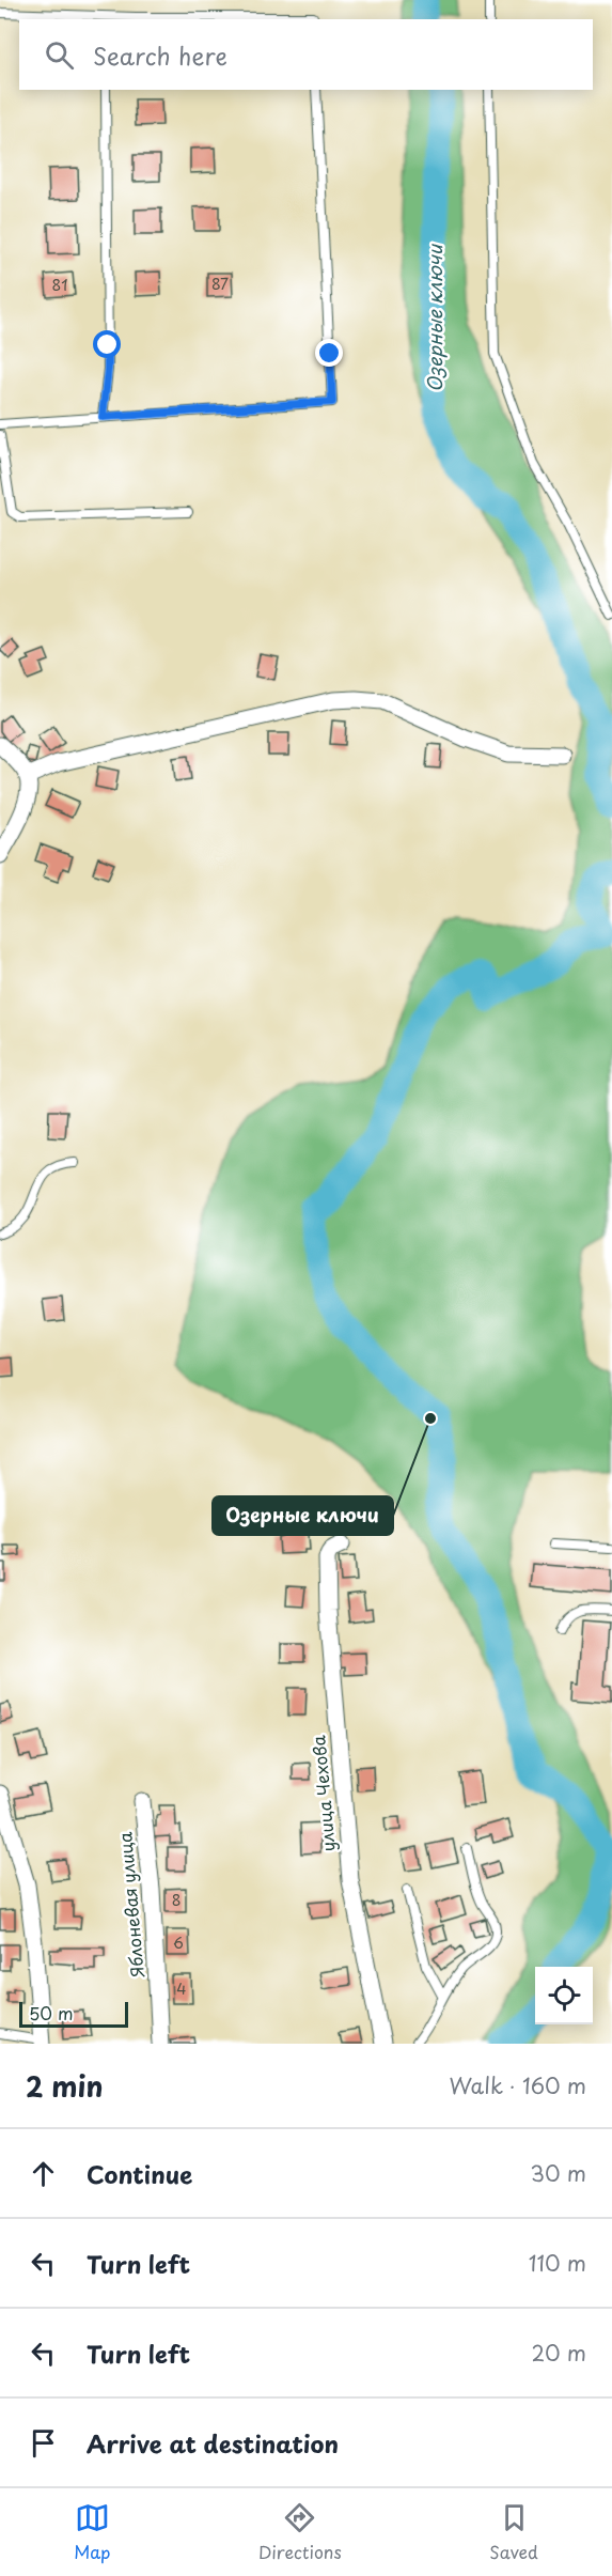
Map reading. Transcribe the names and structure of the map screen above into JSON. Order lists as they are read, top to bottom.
{
  "streets": {
    "street": ["улица Чехова", "Яблоневая улица"]
  },
  "water": ["Озерные ключи"],
  "places": ["Озерные ключи"],
  "house_numbers": [
    "87",
    "81",
    "8",
    "6",
    "4"
  ],
  "scale_bar": "50 m",
  "page": {
    "search": "Search here",
    "scale": "50 m",
    "heading": ["2 min", "Walk · 160 m"],
    "list": [
      ["Continue", "30 m"],
      ["Turn left", "110 m"],
      ["Turn left", "20 m"],
      "Arrive at destination"
    ],
    "nav": ["Map", "Directions", "Saved"]
  }
}
